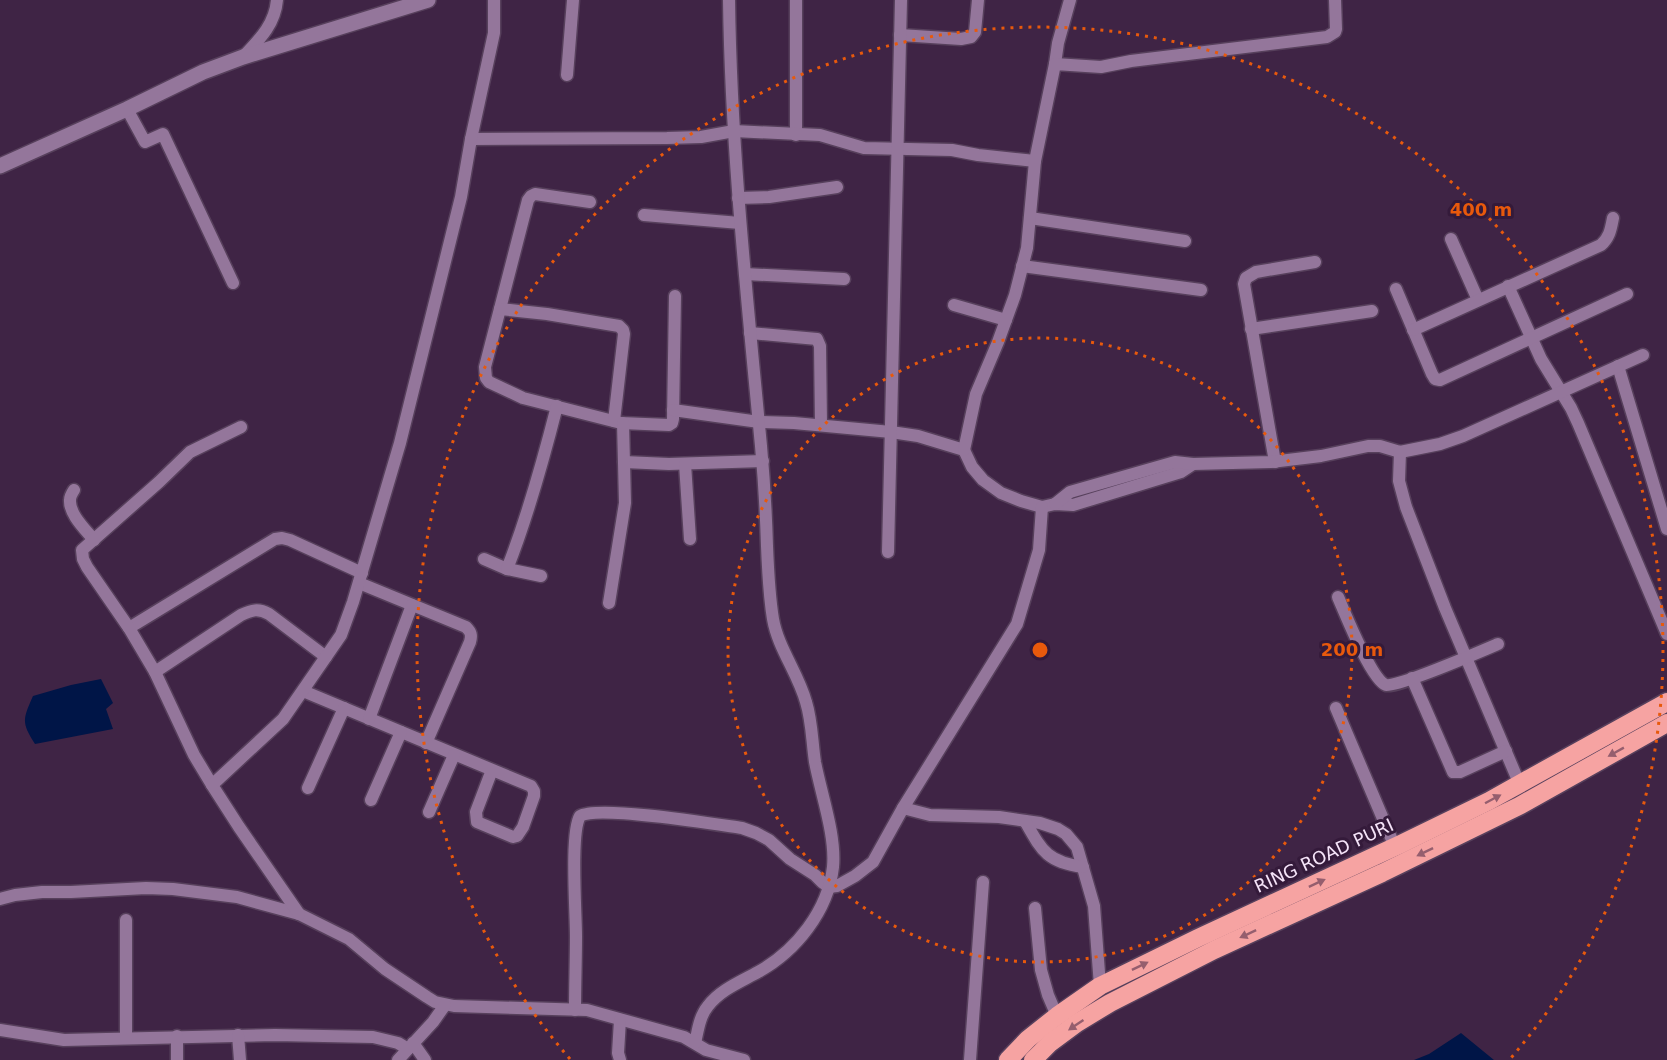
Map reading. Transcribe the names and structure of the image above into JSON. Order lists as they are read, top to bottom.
{
  "streets": {
    "highway": ["RING ROAD PURI"]
  },
  "rings": ["400 m", "200 m"]
}
